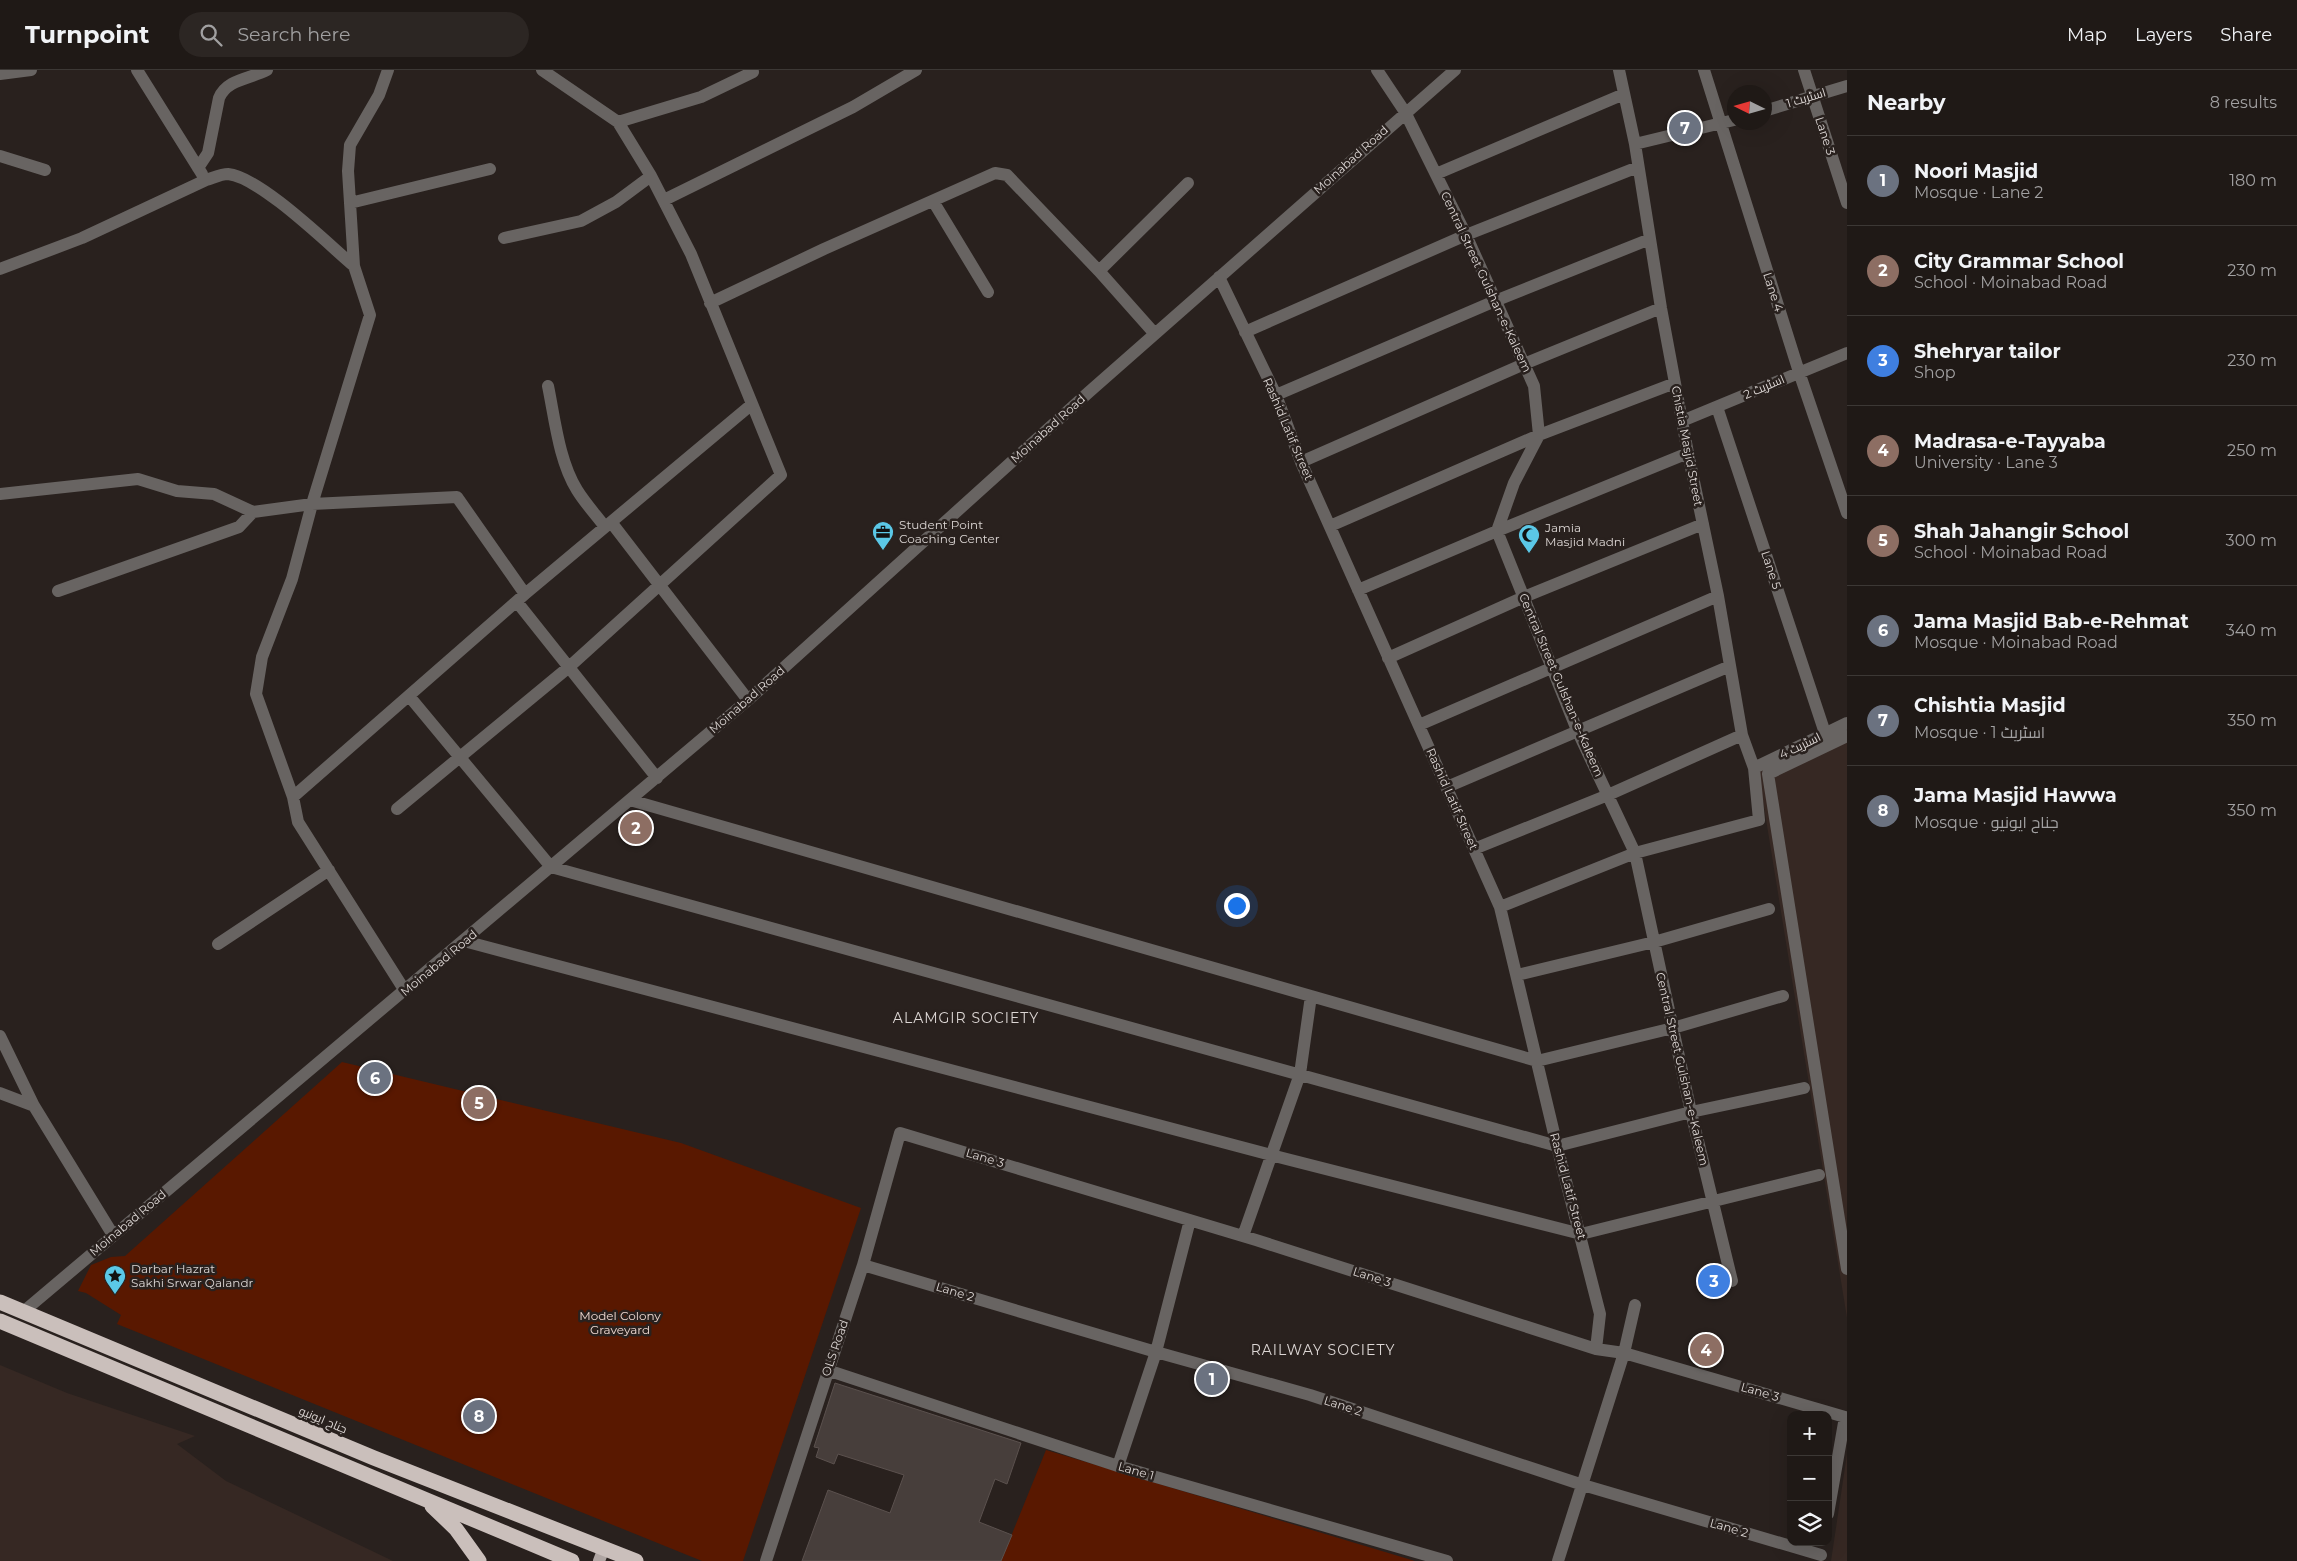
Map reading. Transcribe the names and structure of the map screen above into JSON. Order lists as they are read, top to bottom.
{
  "streets": {
    "highway": ["جناح ایونیو"],
    "street": [
      "اسٹریٹ 1",
      "Lane 3",
      "Moinabad Road",
      "Central Street Gulshan-e-Kaleem",
      "Lane 4",
      "اسٹریٹ 2",
      "Rashid Latif Street",
      "Chistia Masjid Street",
      "Lane 5",
      "اسٹریٹ 4",
      "Lane 2",
      "OLS Road",
      "Lane 1"
    ]
  },
  "crossings": [
    ["اسٹریٹ 1", "Lane 3"],
    ["Lane 3", "Rashid Latif Street"],
    ["Lane 3", "OLS Road"],
    ["Moinabad Road", "Central Street Gulshan-e-Kaleem"],
    ["Moinabad Road", "Rashid Latif Street"],
    ["Moinabad Road", "جناح ایونیو"],
    ["Central Street Gulshan-e-Kaleem", "Chistia Masjid Street"],
    ["Lane 4", "اسٹریٹ 2"],
    ["اسٹریٹ 2", "Chistia Masjid Street"],
    ["اسٹریٹ 2", "Lane 5"],
    ["Chistia Masjid Street", "اسٹریٹ 4"],
    ["Lane 5", "اسٹریٹ 4"],
    ["Lane 2", "OLS Road"],
    ["OLS Road", "Lane 1"]
  ],
  "districts": ["ALAMGIR SOCIETY", "RAILWAY SOCIETY"],
  "parks": ["Model Colony Graveyard"],
  "places": {
    "office": ["Student Point Coaching Center"],
    "mosque": ["Jamia Masjid Madni"],
    "place": ["Darbar Hazrat Sakhi Srwar Qalandr"]
  },
  "north": "left",
  "page": {
    "header": "Turnpoint",
    "search": "Search here",
    "nav": ["Map", "Layers", "Share"],
    "heading": ["Nearby", "8 results"],
    "pins": [
      "7",
      "2",
      "6",
      "5",
      "3",
      "4",
      "1",
      "8"
    ],
    "list": [
      {
        "mark": "1",
        "name": "Noori Masjid",
        "note": "Mosque · Lane 2",
        "value": "180 m"
      },
      {
        "mark": "2",
        "name": "City Grammar School",
        "note": "School · Moinabad Road",
        "value": "230 m"
      },
      {
        "mark": "3",
        "name": "Shehryar tailor",
        "note": "Shop",
        "value": "230 m"
      },
      {
        "mark": "4",
        "name": "Madrasa-e-Tayyaba",
        "note": "University · Lane 3",
        "value": "250 m"
      },
      {
        "mark": "5",
        "name": "Shah Jahangir School",
        "note": "School · Moinabad Road",
        "value": "300 m"
      },
      {
        "mark": "6",
        "name": "Jama Masjid Bab-e-Rehmat",
        "note": "Mosque · Moinabad Road",
        "value": "340 m"
      },
      {
        "mark": "7",
        "name": "Chishtia Masjid",
        "note": "Mosque · اسٹریٹ 1",
        "value": "350 m"
      },
      {
        "mark": "8",
        "name": "Jama Masjid Hawwa",
        "note": "Mosque · جناح ایونیو",
        "value": "350 m"
      }
    ],
    "map_buttons": ["+", "−"]
  }
}
